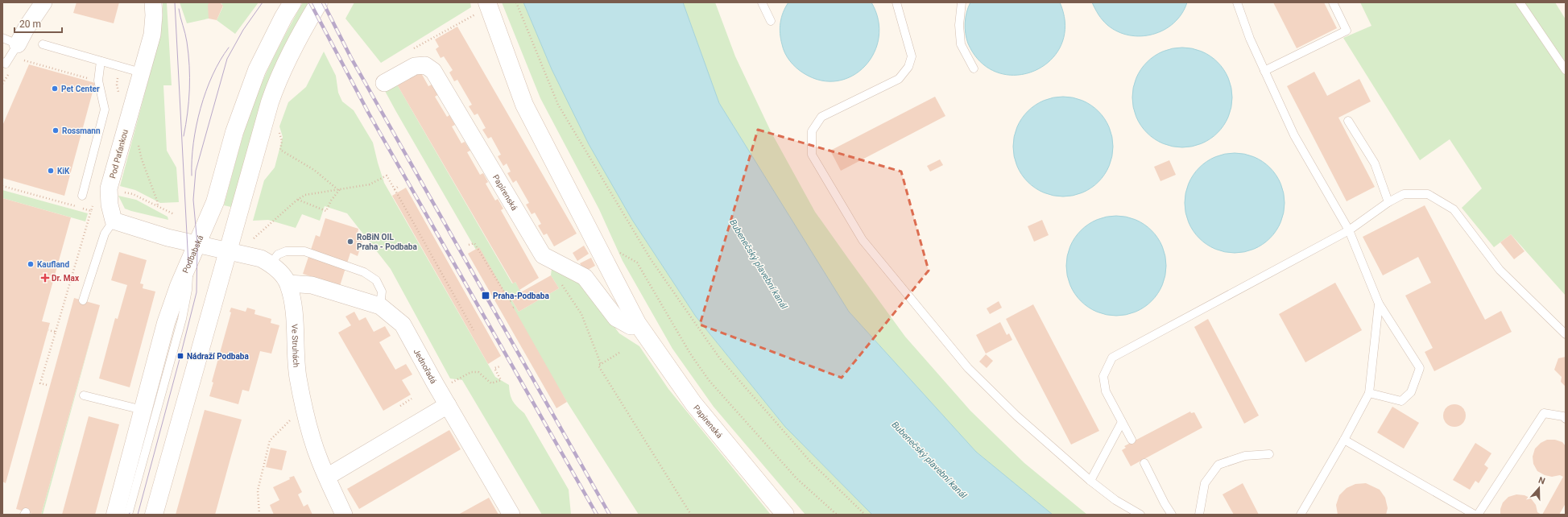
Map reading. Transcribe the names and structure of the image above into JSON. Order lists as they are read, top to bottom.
{
  "streets": {
    "main road": ["Papírenská", "Podbabská"],
    "street": ["Pod Paťankou", "Ve Struhách", "Jednořadá"]
  },
  "crossings": [
    ["Podbabská", "Ve Struhách"],
    ["Ve Struhách", "Jednořadá"]
  ],
  "water": ["Bubenečský plavební kanál"],
  "places": {
    "other": [
      "Pet Center",
      "Rossmann",
      "KiK",
      "RoBiN OIL Praha - Podbaba",
      "Kaufland"
    ],
    "health": ["Dr. Max"],
    "transit": ["Praha-Podbaba", "Nádraží Podbaba"]
  },
  "scale_bar": "20 m",
  "north": "top"
}
